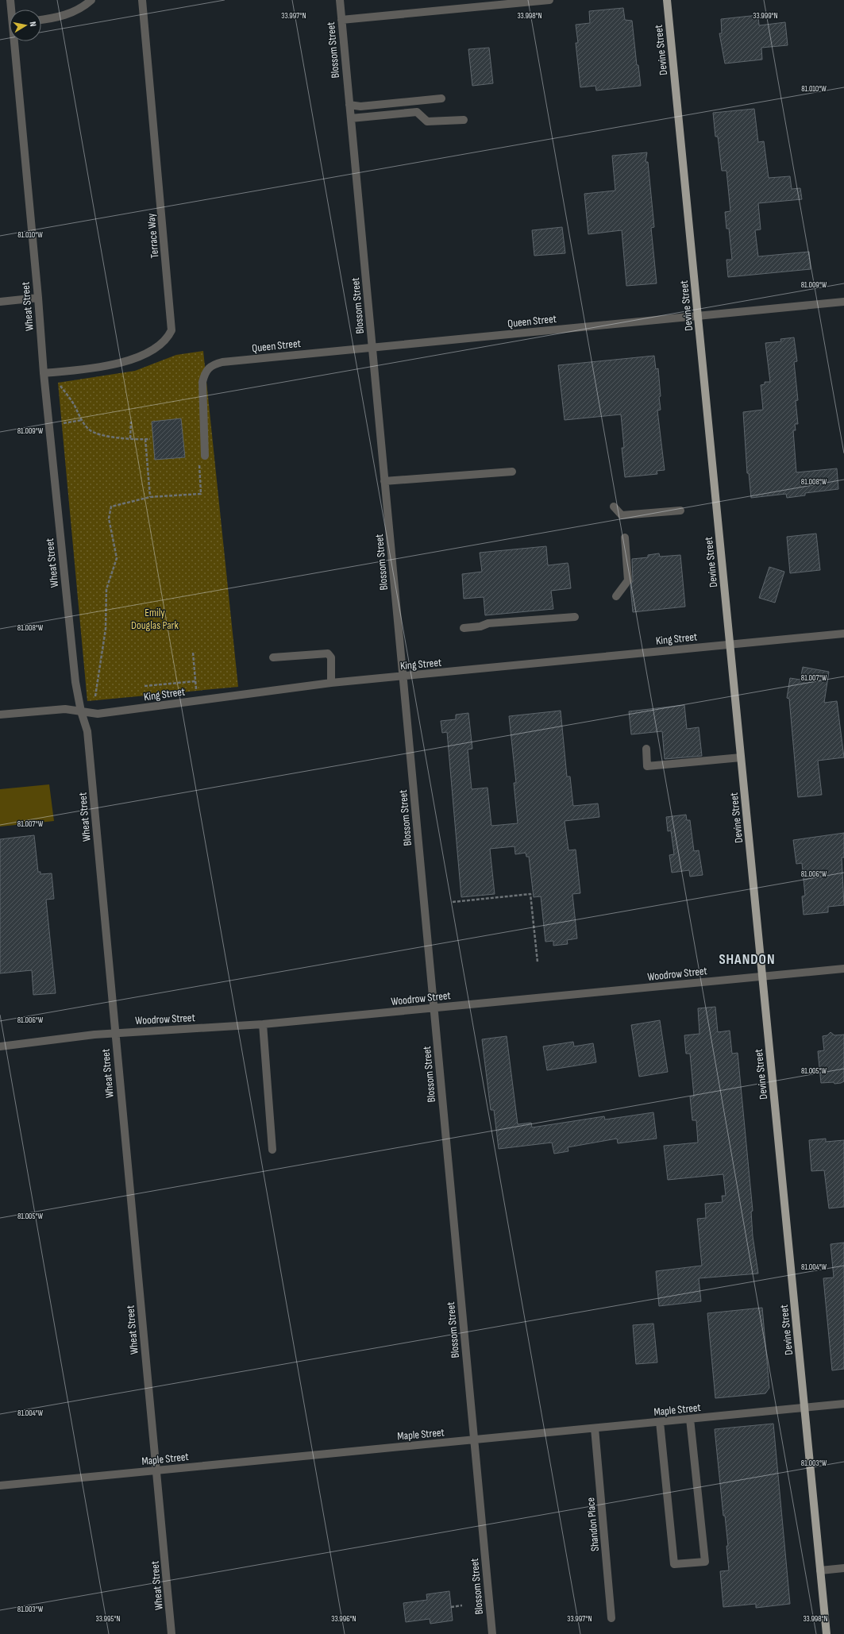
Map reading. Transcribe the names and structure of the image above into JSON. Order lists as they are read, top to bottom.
{
  "streets": {
    "main road": ["Devine Street"],
    "street": [
      "Blossom Street",
      "Terrace Way",
      "Wheat Street",
      "Queen Street",
      "King Street",
      "Woodrow Street",
      "Maple Street",
      "Shandon Place"
    ]
  },
  "crossings": [
    ["Blossom Street", "Queen Street"],
    ["Blossom Street", "King Street"],
    ["Blossom Street", "Woodrow Street"],
    ["Blossom Street", "Maple Street"],
    ["Devine Street", "Queen Street"],
    ["Devine Street", "King Street"],
    ["Devine Street", "Woodrow Street"],
    ["Devine Street", "Maple Street"],
    ["Terrace Way", "Wheat Street"],
    ["Wheat Street", "King Street"],
    ["Wheat Street", "Woodrow Street"],
    ["Wheat Street", "Maple Street"],
    ["Maple Street", "Shandon Place"]
  ],
  "districts": ["SHANDON"],
  "parks": ["Emily Douglas Park"],
  "north": "right",
  "coordinates": [
    "33.997°N",
    "33.998°N",
    "33.999°N",
    "81.010°W",
    "81.009°W",
    "81.008°W",
    "81.007°W",
    "81.006°W",
    "81.005°W",
    "81.004°W",
    "81.003°W",
    "33.995°N",
    "33.996°N"
  ]
}
